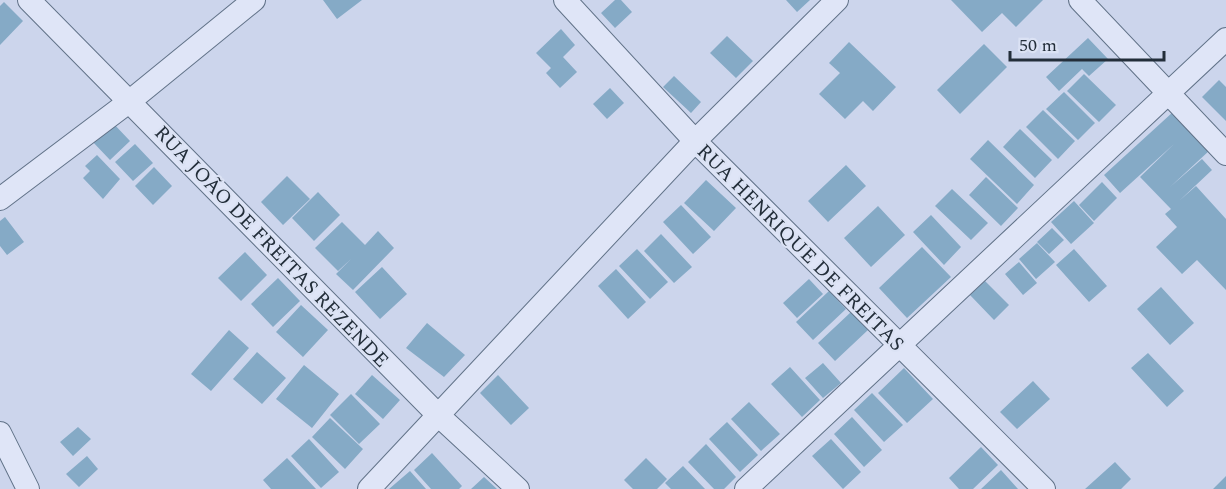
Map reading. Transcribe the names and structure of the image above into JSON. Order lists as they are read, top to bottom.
{
  "streets": {
    "street": ["RUA JOÃO DE FREITAS REZENDE", "RUA HENRIQUE DE FREITAS"]
  },
  "scale_bar": "50 m"
}
